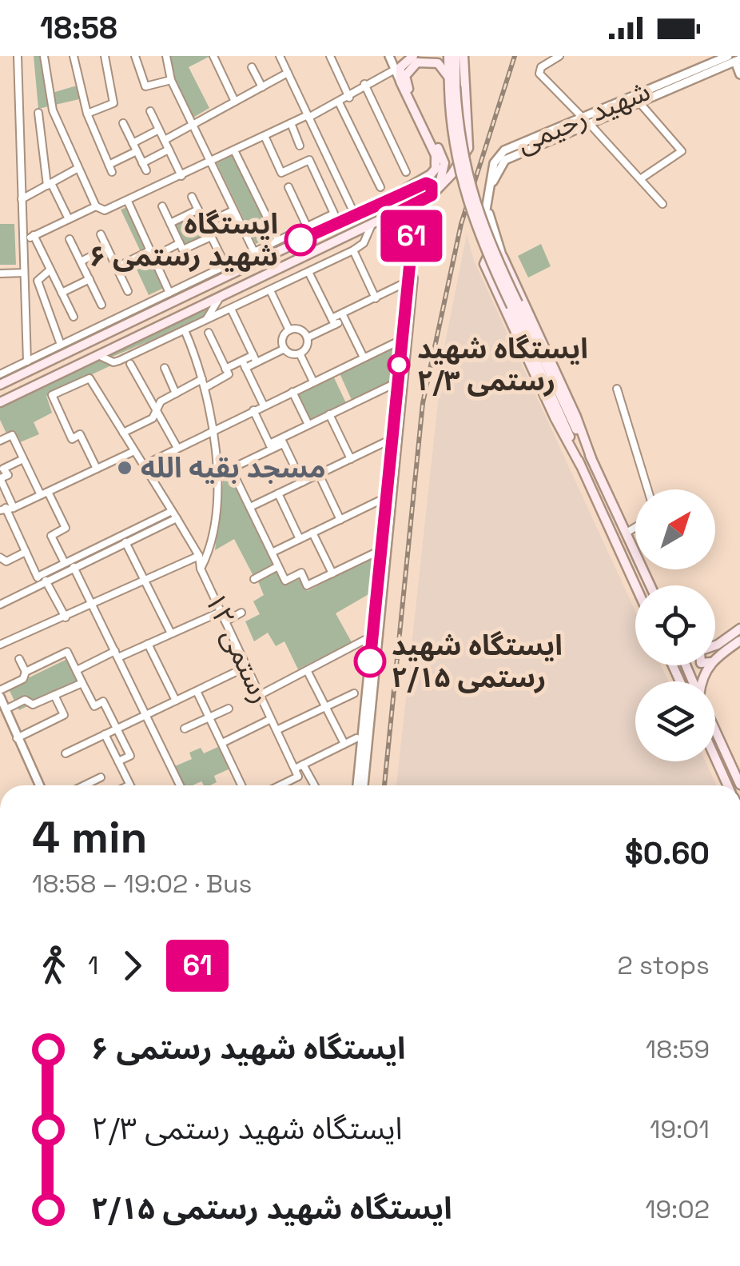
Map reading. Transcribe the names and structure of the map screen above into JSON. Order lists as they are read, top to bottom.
{
  "streets": {
    "street": ["شهید رحیمی", "رستمی ۱۲"]
  },
  "places": [
    "ایستگاه شهید رستمی ۶",
    "ایستگاه شهید رستمی ۲/۳",
    "مسجد بقیه الله",
    "ایستگاه شهید رستمی ۲/۱۵"
  ],
  "lines": ["bus line 61"],
  "north": "top right",
  "page": {
    "status": "18:58",
    "on_map": "61",
    "heading": ["4 min", "18:58 – 19:02 · Bus", "$0.60"],
    "legs": ["1", "61", "2 stops"],
    "list": [
      {
        "name": "ایستگاه شهید رستمی ۶",
        "value": "18:59"
      },
      {
        "name": "ایستگاه شهید رستمی ۲/۳",
        "value": "19:01"
      },
      {
        "name": "ایستگاه شهید رستمی ۲/۱۵",
        "value": "19:02"
      }
    ]
  }
}
